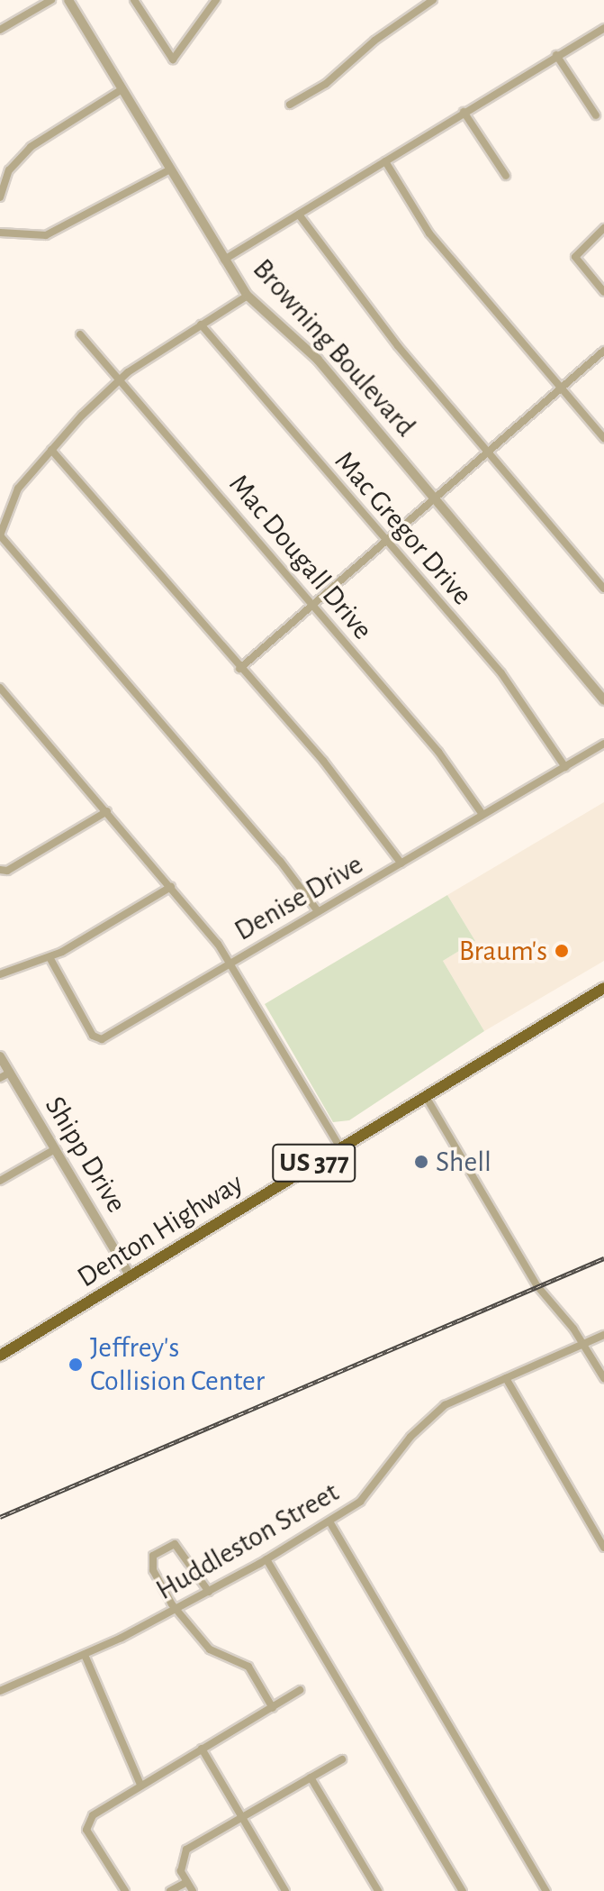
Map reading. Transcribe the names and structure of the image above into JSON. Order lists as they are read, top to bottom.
{
  "streets": {
    "main road": ["US 377", "Denton Highway"],
    "street": [
      "Browning Boulevard",
      "Mac Gregor Drive",
      "Mac Dougall Drive",
      "Denise Drive",
      "Shipp Drive",
      "Huddleston Street"
    ]
  },
  "crossings": [
    ["Mac Gregor Drive", "Denise Drive"],
    ["Mac Dougall Drive", "Denise Drive"],
    ["Shipp Drive", "Denton Highway"]
  ],
  "places": ["Braum's", "Shell", "Jeffrey's Collision Center"]
}
